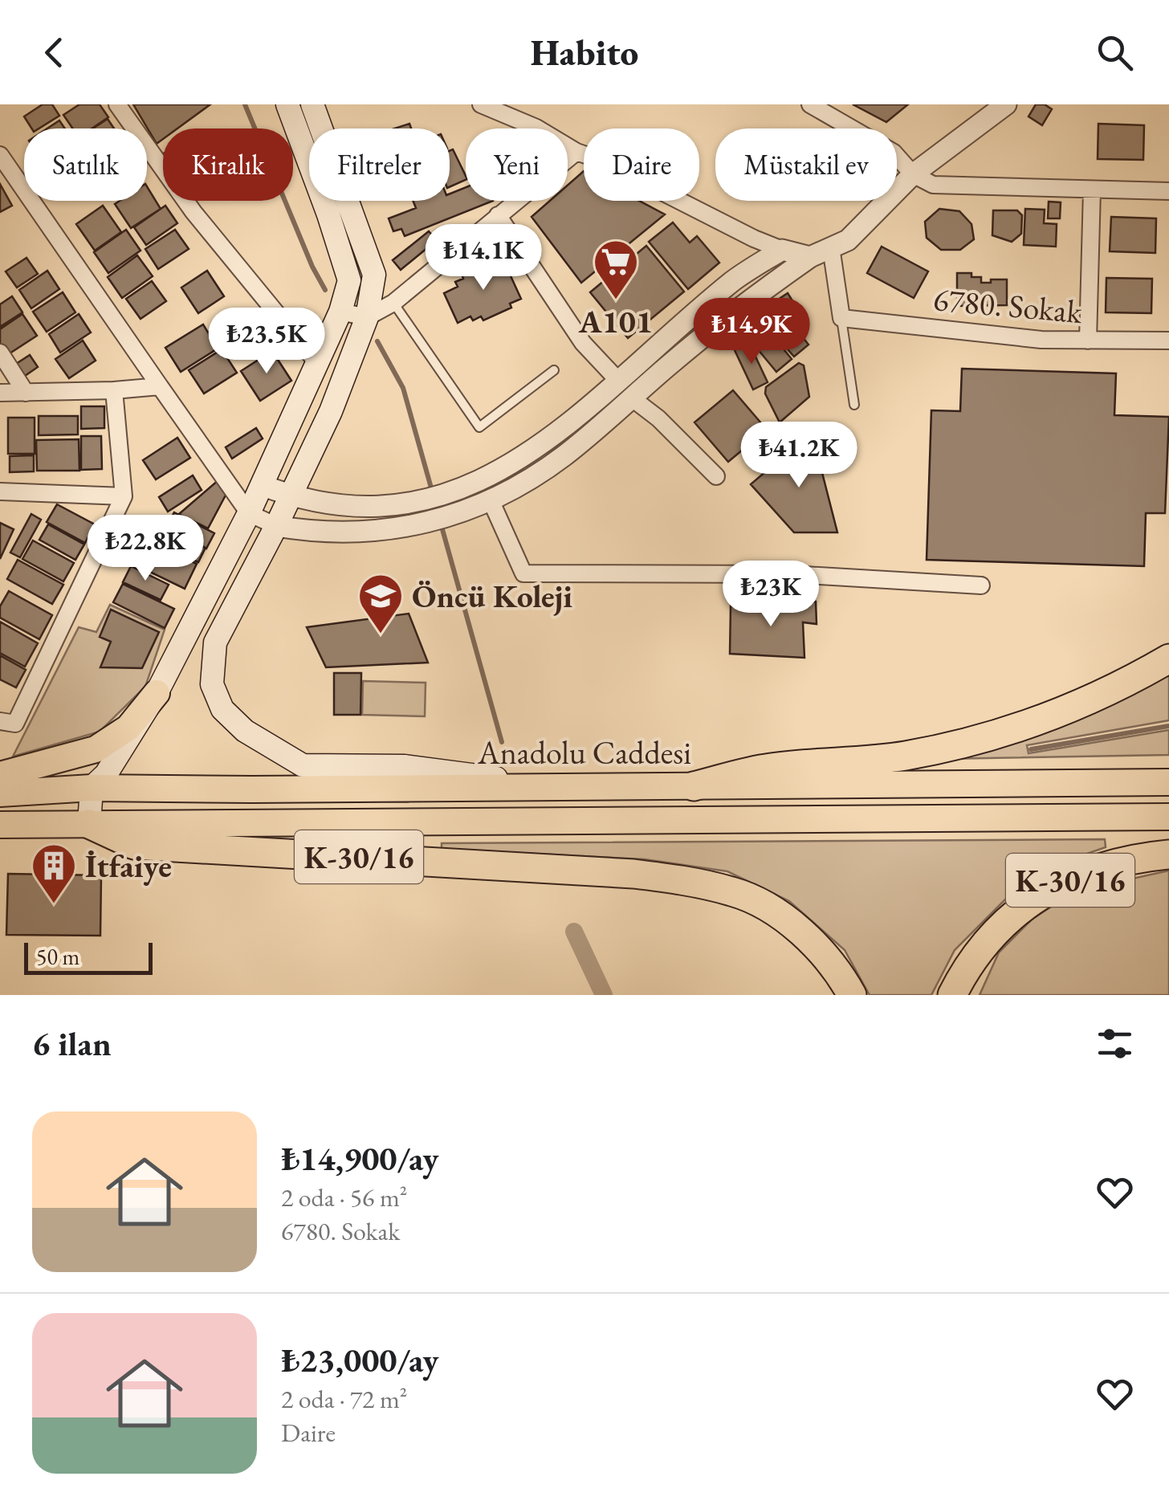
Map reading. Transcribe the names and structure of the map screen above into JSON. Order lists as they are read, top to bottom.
{
  "streets": {
    "highway": ["Anadolu Caddesi", "K-30/16"],
    "street": ["6780. Sokak"]
  },
  "crossings": [
    ["Anadolu Caddesi", "K-30/16"]
  ],
  "places": {
    "supermarket": ["A101"],
    "school or university": ["Öncü Koleji"],
    "building": ["İtfaiye"]
  },
  "scale_bar": "50 m",
  "page": {
    "header": "Habito",
    "chip": [
      "Satılık",
      "Kiralık",
      "Filtreler",
      "Yeni",
      "Daire",
      "Müstakil ev"
    ],
    "price": [
      "₺14.1K",
      "₺14.9K",
      "₺23.5K",
      "₺41.2K",
      "₺22.8K",
      "₺23K"
    ],
    "scale": "50 m",
    "heading": "6 ilan",
    "list": [
      {
        "name": "₺14,900/ay",
        "note": "2 oda · 56 m² · 6780. Sokak"
      },
      {
        "name": "₺23,000/ay",
        "note": "2 oda · 72 m² · Daire"
      }
    ]
  }
}
